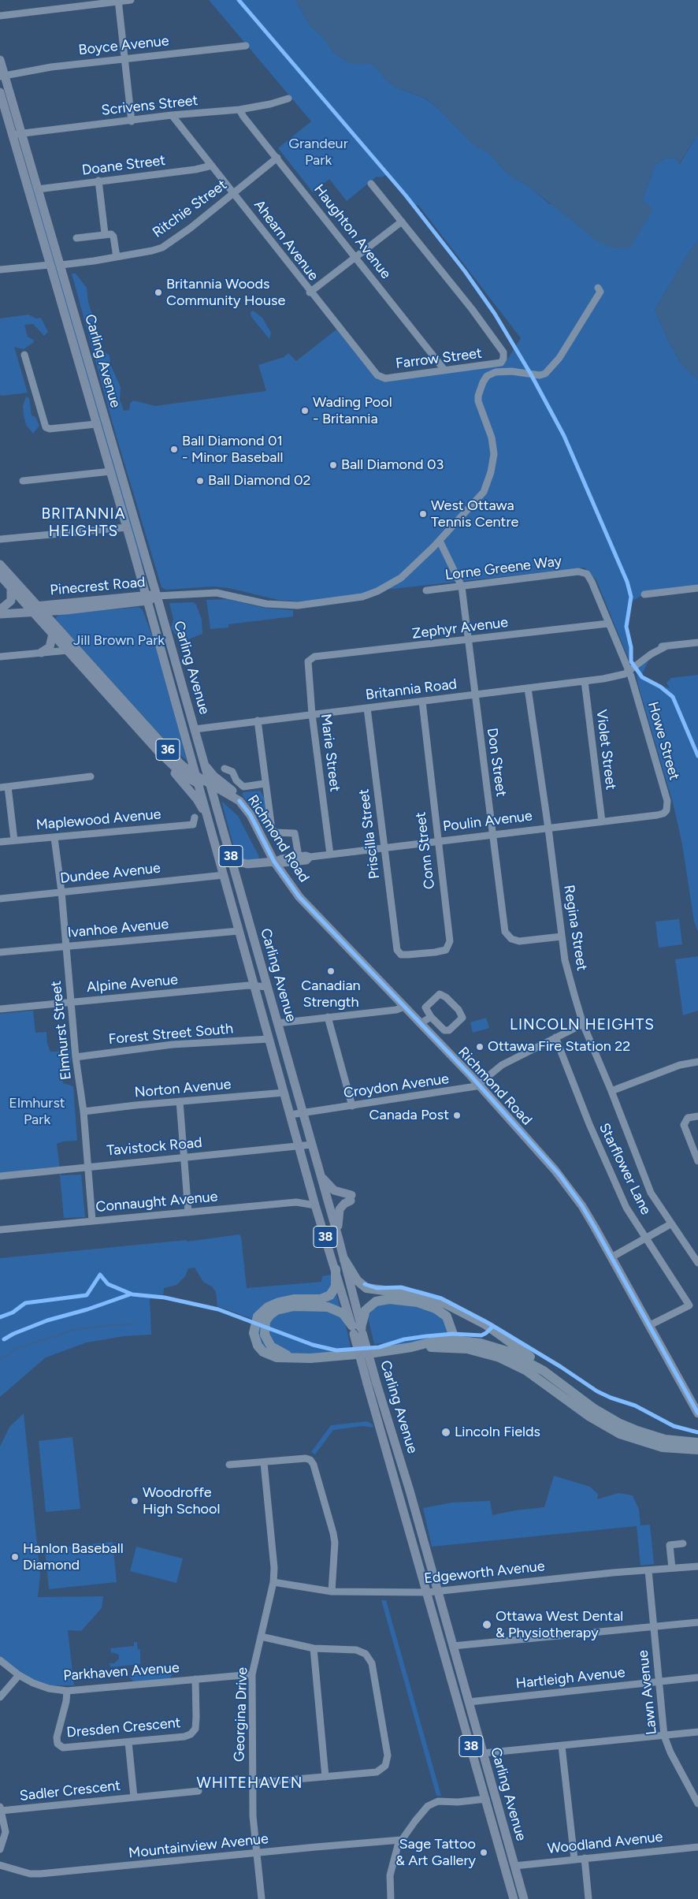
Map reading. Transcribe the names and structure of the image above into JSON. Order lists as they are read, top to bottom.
{
  "streets": {
    "main road": [
      "Carling Avenue",
      "Pinecrest Road",
      "36",
      "Poulin Avenue",
      "Richmond Road",
      "38"
    ],
    "street": [
      "Boyce Avenue",
      "Scrivens Street",
      "Doane Street",
      "Ritchie Street",
      "Haughton Avenue",
      "Ahearn Avenue",
      "Farrow Street",
      "Lorne Greene Way",
      "Zephyr Avenue",
      "Britannia Road",
      "Howe Street",
      "Violet Street",
      "Marie Street",
      "Don Street",
      "Maplewood Avenue",
      "Priscilla Street",
      "Conn Street",
      "Dundee Avenue",
      "Regina Street",
      "Ivanhoe Avenue",
      "Alpine Avenue",
      "Elmhurst Street",
      "Forest Street South",
      "Croydon Avenue",
      "Norton Avenue",
      "Tavistock Road",
      "Starflower Lane",
      "Connaught Avenue",
      "Edgeworth Avenue",
      "Parkhaven Avenue",
      "Hartleigh Avenue",
      "Lawn Avenue",
      "Georgina Drive",
      "Dresden Crescent",
      "Sadler Crescent",
      "Woodland Avenue",
      "Mountainview Avenue"
    ]
  },
  "crossings": [
    ["Boyce Avenue", "Carling Avenue"],
    ["Scrivens Street", "Haughton Avenue"],
    ["Scrivens Street", "Ahearn Avenue"],
    ["Scrivens Street", "Carling Avenue"],
    ["Doane Street", "Ahearn Avenue"],
    ["Doane Street", "Carling Avenue"],
    ["Ritchie Street", "Haughton Avenue"],
    ["Ritchie Street", "Ahearn Avenue"],
    ["Ritchie Street", "Carling Avenue"],
    ["Haughton Avenue", "Farrow Street"],
    ["Ahearn Avenue", "Farrow Street"],
    ["Carling Avenue", "Pinecrest Road"],
    ["Carling Avenue", "Britannia Road"],
    ["Carling Avenue", "Richmond Road"],
    ["Carling Avenue", "Dundee Avenue"],
    ["Carling Avenue", "Ivanhoe Avenue"],
    ["Carling Avenue", "Alpine Avenue"],
    ["Carling Avenue", "Forest Street South"],
    ["Carling Avenue", "Croydon Avenue"],
    ["Carling Avenue", "Norton Avenue"],
    ["Carling Avenue", "Tavistock Road"],
    ["Carling Avenue", "Connaught Avenue"],
    ["Carling Avenue", "Edgeworth Avenue"],
    ["Carling Avenue", "Hartleigh Avenue"],
    ["Carling Avenue", "Woodland Avenue"],
    ["Lorne Greene Way", "Howe Street"],
    ["Lorne Greene Way", "Don Street"],
    ["Pinecrest Road", "Richmond Road"],
    ["Zephyr Avenue", "Howe Street"],
    ["Zephyr Avenue", "Marie Street"],
    ["Zephyr Avenue", "Don Street"],
    ["Britannia Road", "Howe Street"],
    ["Britannia Road", "Violet Street"],
    ["Britannia Road", "Marie Street"],
    ["Britannia Road", "Don Street"],
    ["Britannia Road", "Priscilla Street"],
    ["Britannia Road", "Conn Street"],
    ["Britannia Road", "Regina Street"],
    ["Howe Street", "Poulin Avenue"],
    ["Violet Street", "Poulin Avenue"],
    ["Marie Street", "Poulin Avenue"],
    ["Don Street", "Poulin Avenue"],
    ["Don Street", "Regina Street"],
    ["Maplewood Avenue", "Elmhurst Street"],
    ["Poulin Avenue", "Priscilla Street"],
    ["Poulin Avenue", "Richmond Road"],
    ["Poulin Avenue", "Conn Street"],
    ["Poulin Avenue", "Regina Street"],
    ["Priscilla Street", "Conn Street"],
    ["Richmond Road", "Croydon Avenue"],
    ["Richmond Road", "Starflower Lane"],
    ["Dundee Avenue", "Elmhurst Street"],
    ["Regina Street", "Croydon Avenue"],
    ["Ivanhoe Avenue", "Elmhurst Street"],
    ["Alpine Avenue", "Elmhurst Street"],
    ["Elmhurst Street", "Forest Street South"],
    ["Elmhurst Street", "Norton Avenue"],
    ["Elmhurst Street", "Tavistock Road"],
    ["Elmhurst Street", "Connaught Avenue"],
    ["Croydon Avenue", "Starflower Lane"],
    ["Edgeworth Avenue", "Lawn Avenue"],
    ["Edgeworth Avenue", "Georgina Drive"],
    ["Parkhaven Avenue", "Georgina Drive"],
    ["Parkhaven Avenue", "Dresden Crescent"],
    ["Hartleigh Avenue", "Lawn Avenue"],
    ["Georgina Drive", "Mountainview Avenue"],
    ["Dresden Crescent", "Sadler Crescent"]
  ],
  "districts": ["BRITANNIA HEIGHTS", "LINCOLN HEIGHTS", "WHITEHAVEN"],
  "parks": ["Grandeur Park", "Jill Brown Park", "Elmhurst Park"],
  "places": [
    "Britannia Woods Community House",
    "Wading Pool - Britannia",
    "Ball Diamond 01 - Minor Baseball",
    "Ball Diamond 03",
    "Ball Diamond 02",
    "West Ottawa Tennis Centre",
    "Canadian Strength",
    "Ottawa Fire Station 22",
    "Canada Post",
    "Lincoln Fields",
    "Woodroffe High School",
    "Hanlon Baseball Diamond",
    "Ottawa West Dental & Physiotherapy",
    "Sage Tattoo & Art Gallery"
  ]
}
